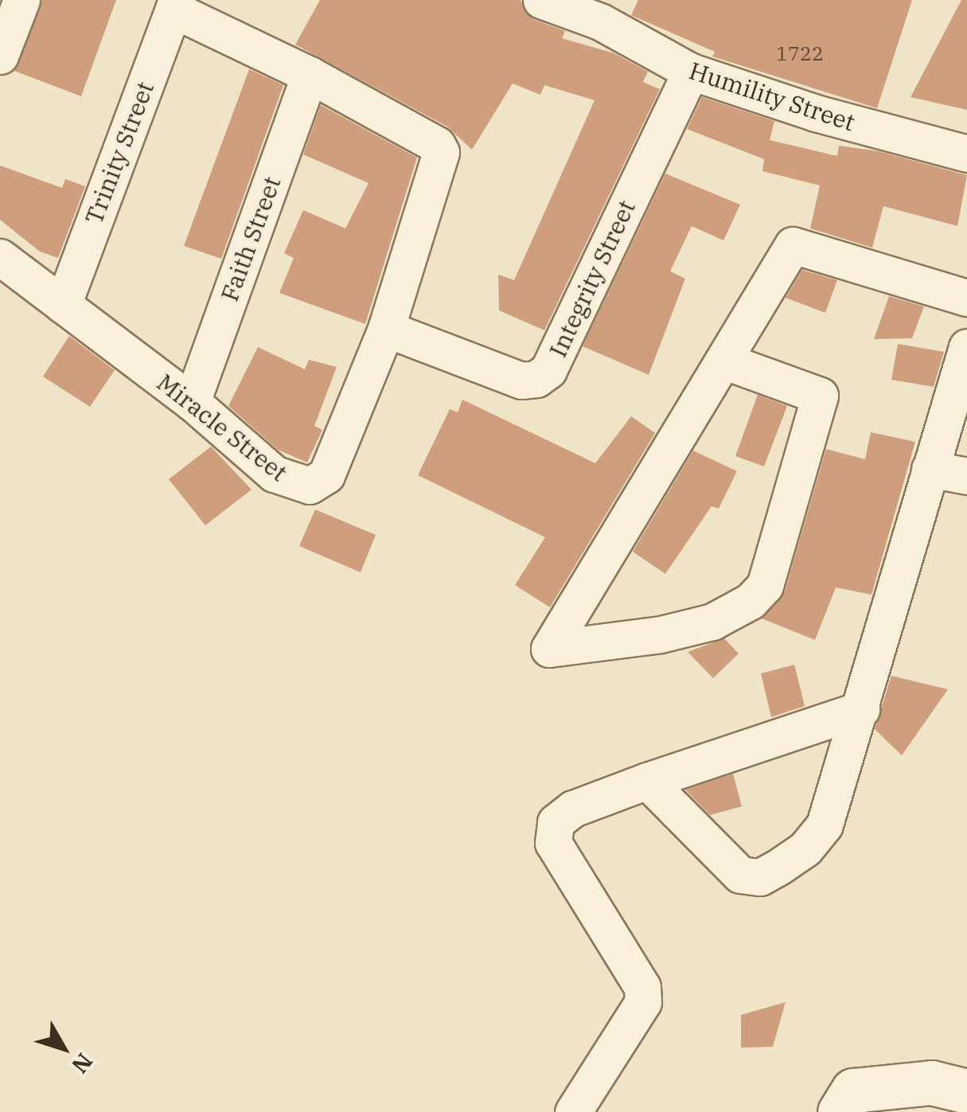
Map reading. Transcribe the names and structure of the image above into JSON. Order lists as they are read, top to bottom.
{
  "streets": {
    "street": [
      "Humility Street",
      "Trinity Street",
      "Faith Street",
      "Integrity Street",
      "Miracle Street"
    ]
  },
  "crossings": [
    ["Humility Street", "Integrity Street"],
    ["Trinity Street", "Miracle Street"],
    ["Faith Street", "Miracle Street"],
    ["Integrity Street", "Miracle Street"]
  ],
  "house_numbers": ["1722"],
  "north": "bottom right"
}
